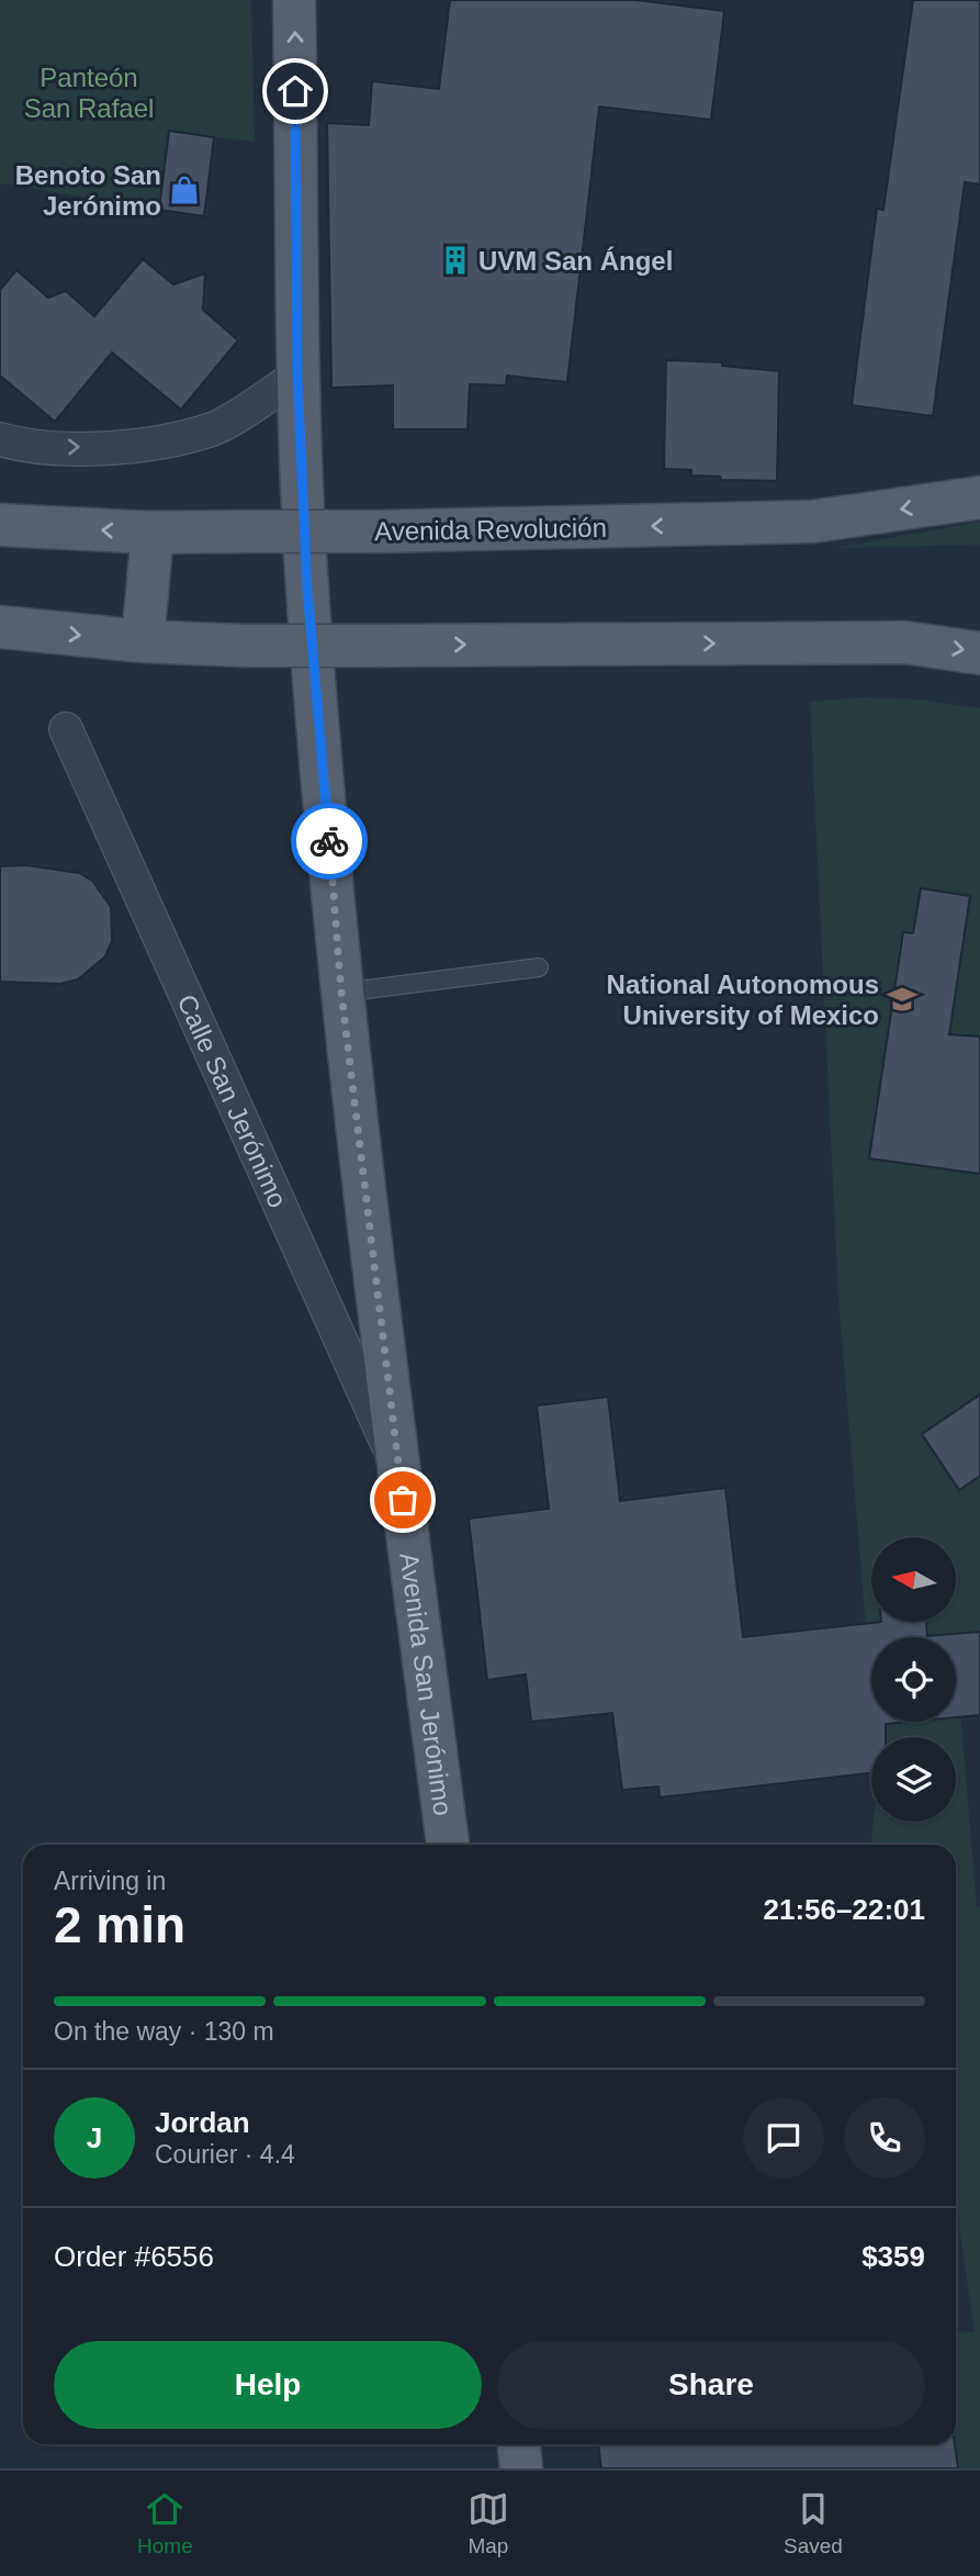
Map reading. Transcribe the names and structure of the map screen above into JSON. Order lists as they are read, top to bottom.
{
  "streets": {
    "main road": ["Avenida Revolución", "Avenida San Jerónimo"],
    "street": ["Calle San Jerónimo"]
  },
  "crossings": [
    ["Calle San Jerónimo", "Avenida San Jerónimo"]
  ],
  "parks": ["Panteón San Rafael"],
  "places": {
    "shop": ["Benoto San Jerónimo"],
    "building": ["UVM San Ángel"],
    "school or university": ["National Autonomous University of Mexico"]
  },
  "north": "left",
  "page": {
    "heading": ["2 min", "Arriving in", "21:56–22:01"],
    "panel": [
      "Jordan",
      "Courier · 4.4",
      "Order #6556",
      "$359"
    ],
    "bar": "On the way · 130 m",
    "round": "J",
    "buttons": ["Help", "Share"],
    "tabs": ["Home", "Map", "Saved"]
  }
}
